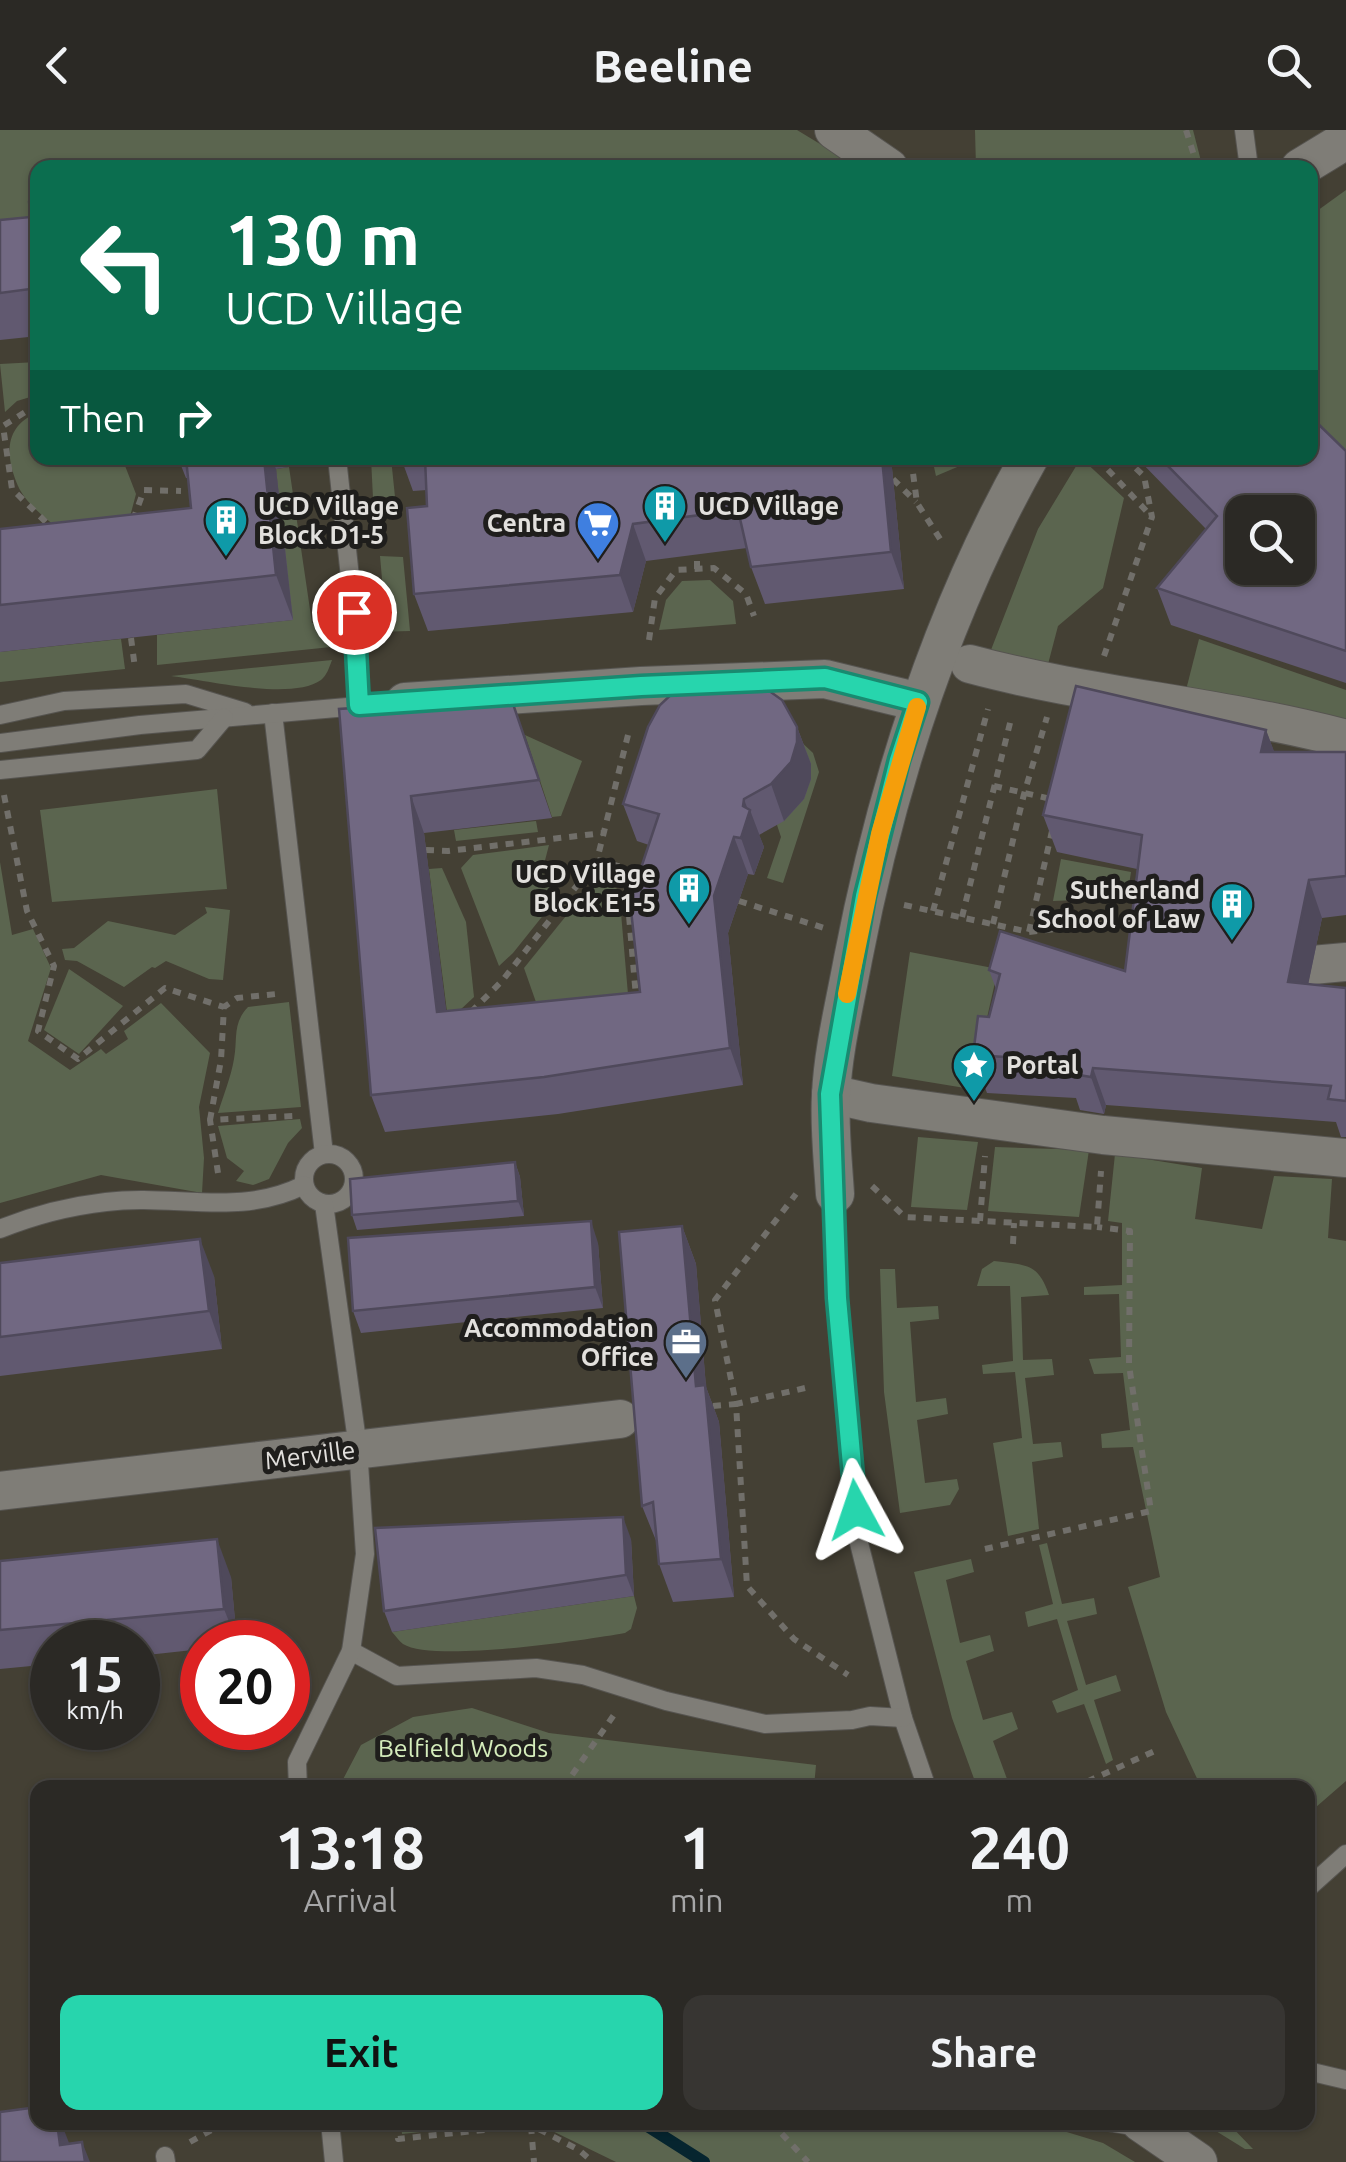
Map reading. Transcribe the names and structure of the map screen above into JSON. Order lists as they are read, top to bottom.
{
  "streets": {
    "street": ["Merville"]
  },
  "parks": ["Belfield Woods"],
  "places": {
    "building": [
      "UCD Village",
      "UCD Village Block D1-5",
      "UCD Village Block E1-5",
      "Sutherland School of Law"
    ],
    "supermarket": ["Centra"],
    "place": ["Portal"],
    "office": ["Accommodation Office"]
  },
  "page": {
    "header": "Beeline",
    "turn": ["130 m", "UCD Village"],
    "then": "Then",
    "speed": "15 km/h",
    "limit": "20",
    "eta": [
      "13:18",
      "Arrival",
      "1",
      "min",
      "240",
      "m"
    ],
    "buttons": ["Exit", "Share"]
  }
}
